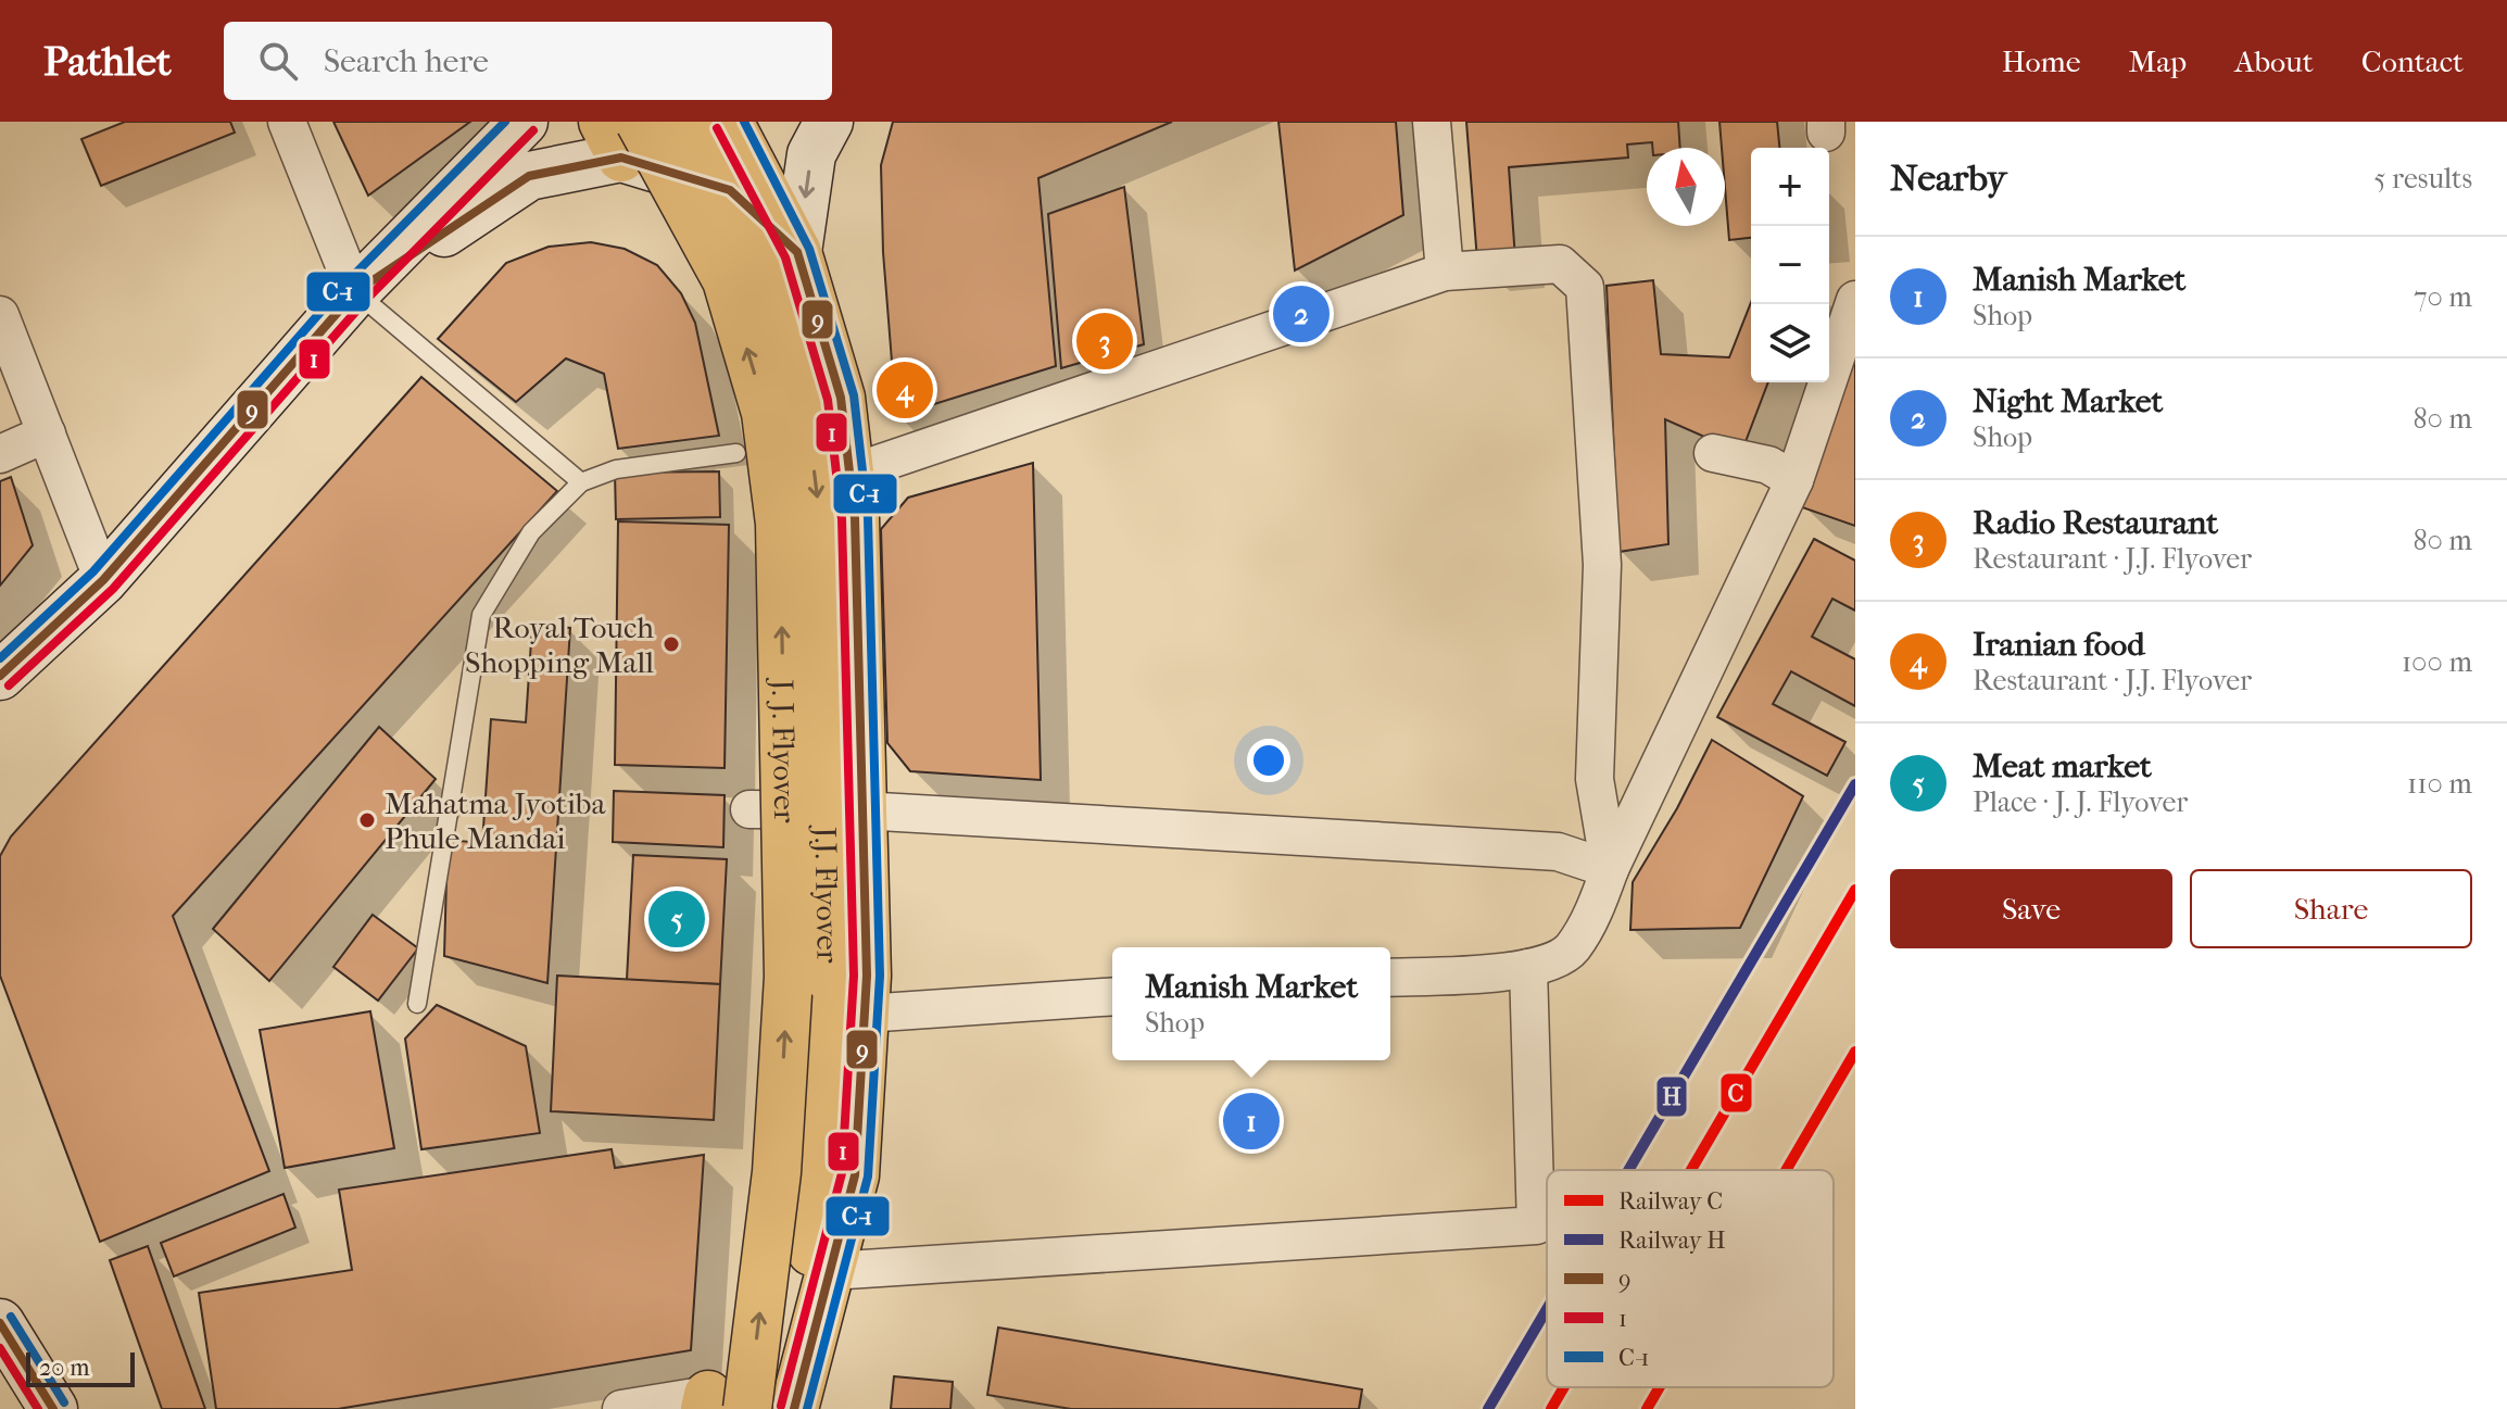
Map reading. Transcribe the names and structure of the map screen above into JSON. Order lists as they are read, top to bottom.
{
  "streets": {
    "main road": ["J. J. Flyover", "J.J. Flyover"]
  },
  "places": ["Royal Touch Shopping Mall", "Mahatma Jyotiba Phule Mandai"],
  "lines": [
    "transit line C-1",
    "transit line 1",
    "transit line 9",
    "rail line H",
    "rail line C"
  ],
  "legend": [
    "Railway C",
    "Railway H",
    "9",
    "1",
    "C-1"
  ],
  "scale_bar": "20 m",
  "north": "top",
  "page": {
    "header": "Pathlet",
    "search": "Search here",
    "nav": [
      "Home",
      "Map",
      "About",
      "Contact"
    ],
    "heading": ["Nearby", "5 results"],
    "map_buttons": ["+", "−"],
    "list": [
      {
        "mark": "1",
        "name": "Manish Market",
        "note": "Shop",
        "value": "70 m"
      },
      {
        "mark": "2",
        "name": "Night Market",
        "note": "Shop",
        "value": "80 m"
      },
      {
        "mark": "3",
        "name": "Radio Restaurant",
        "note": "Restaurant · J.J. Flyover",
        "value": "80 m"
      },
      {
        "mark": "4",
        "name": "Iranian food",
        "note": "Restaurant · J.J. Flyover",
        "value": "100 m"
      },
      {
        "mark": "5",
        "name": "Meat market",
        "note": "Place · J. J. Flyover",
        "value": "110 m"
      }
    ],
    "pins": [
      "2",
      "3",
      "4",
      "5",
      "1"
    ],
    "buttons": ["Save", "Share"],
    "popup": ["Manish Market", "Shop"],
    "scale": "20 m"
  }
}
